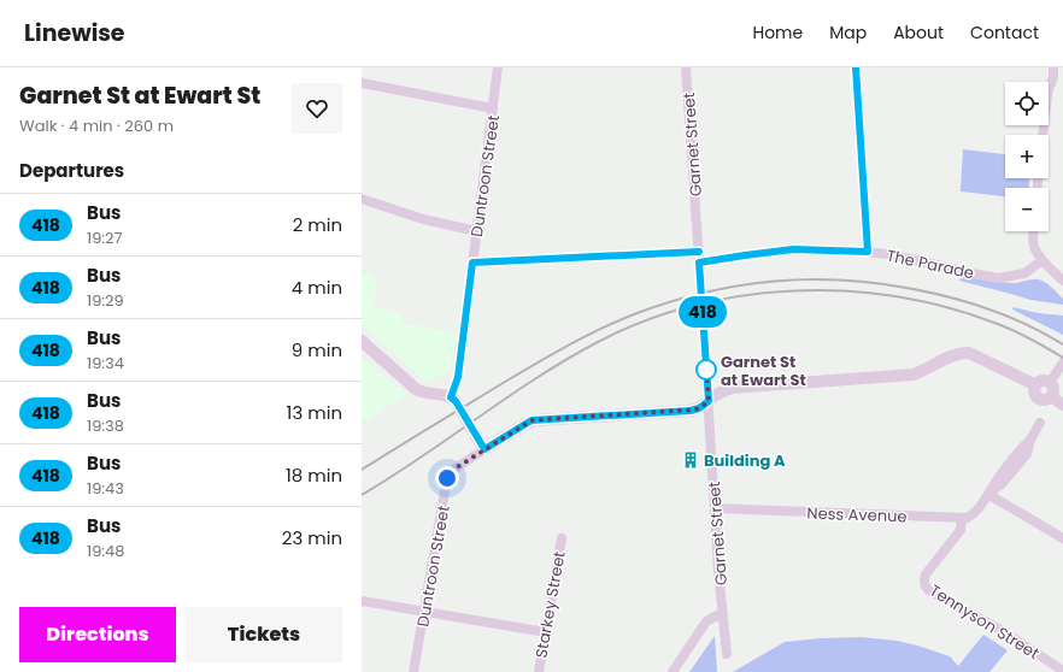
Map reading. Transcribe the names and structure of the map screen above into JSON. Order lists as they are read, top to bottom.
{
  "streets": {
    "street": [
      "Garnet Street",
      "Duntroon Street",
      "The Parade",
      "Ness Avenue",
      "Starkey Street",
      "Tennyson Street"
    ]
  },
  "crossings": [
    ["Garnet Street", "The Parade"],
    ["Garnet Street", "Ness Avenue"],
    ["Ness Avenue", "Tennyson Street"]
  ],
  "places": {
    "other": ["Garnet St at Ewart St"],
    "building": ["Building A"]
  },
  "lines": ["bus line 418"],
  "page": {
    "header": "Linewise",
    "nav": [
      "Home",
      "Map",
      "About",
      "Contact"
    ],
    "heading": [
      ["Garnet St at Ewart St", "Walk · 4 min · 260 m"],
      "Departures"
    ],
    "on_map": "418",
    "map_buttons": ["+", "−"],
    "list": [
      {
        "mark": "418",
        "name": "Bus",
        "note": "19:27",
        "value": "2 min"
      },
      {
        "mark": "418",
        "name": "Bus",
        "note": "19:29",
        "value": "4 min"
      },
      {
        "mark": "418",
        "name": "Bus",
        "note": "19:34",
        "value": "9 min"
      },
      {
        "mark": "418",
        "name": "Bus",
        "note": "19:38",
        "value": "13 min"
      },
      {
        "mark": "418",
        "name": "Bus",
        "note": "19:43",
        "value": "18 min"
      },
      {
        "mark": "418",
        "name": "Bus",
        "note": "19:48",
        "value": "23 min"
      }
    ],
    "buttons": ["Directions", "Tickets"]
  }
}
